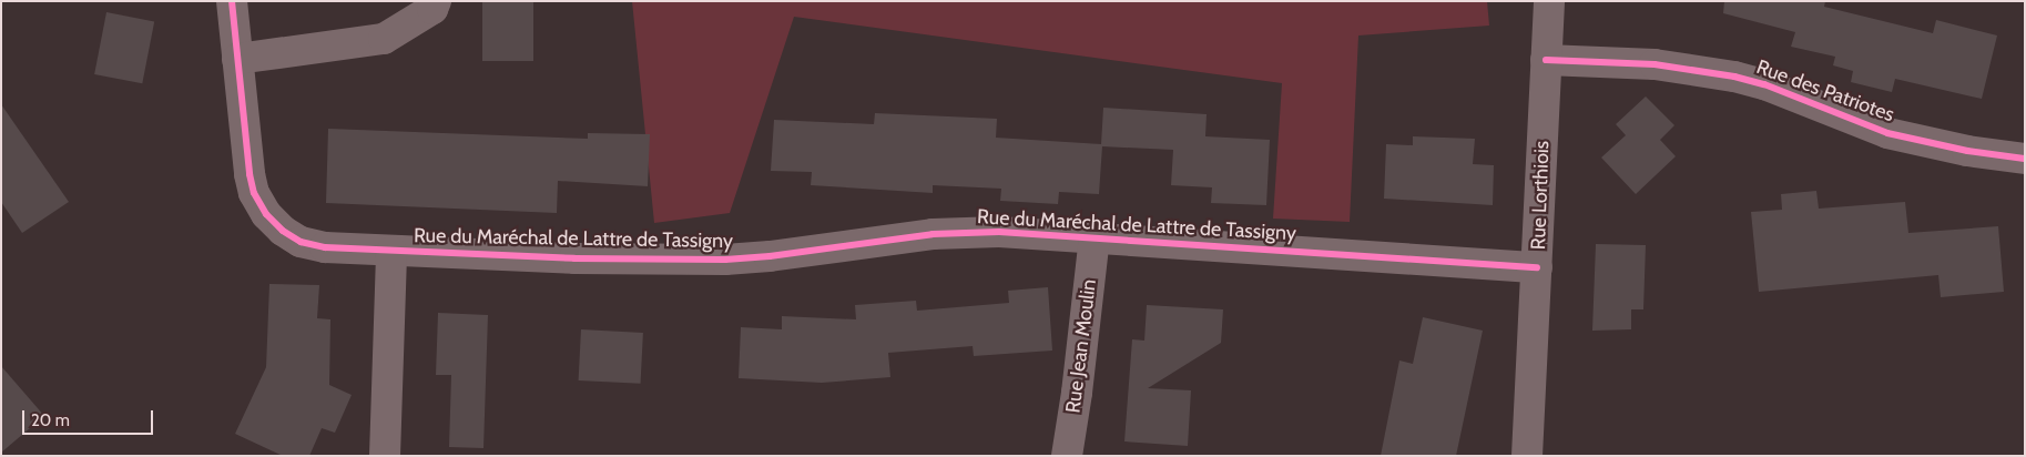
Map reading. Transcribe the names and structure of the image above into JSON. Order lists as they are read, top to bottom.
{
  "streets": {
    "street": [
      "Rue des Patriotes",
      "Rue Lorthiois",
      "Rue du Maréchal de Lattre de Tassigny",
      "Rue Jean Moulin"
    ]
  },
  "crossings": [
    ["Rue des Patriotes", "Rue Lorthiois"],
    ["Rue Lorthiois", "Rue du Maréchal de Lattre de Tassigny"],
    ["Rue du Maréchal de Lattre de Tassigny", "Rue Jean Moulin"]
  ],
  "scale_bar": "20 m"
}
